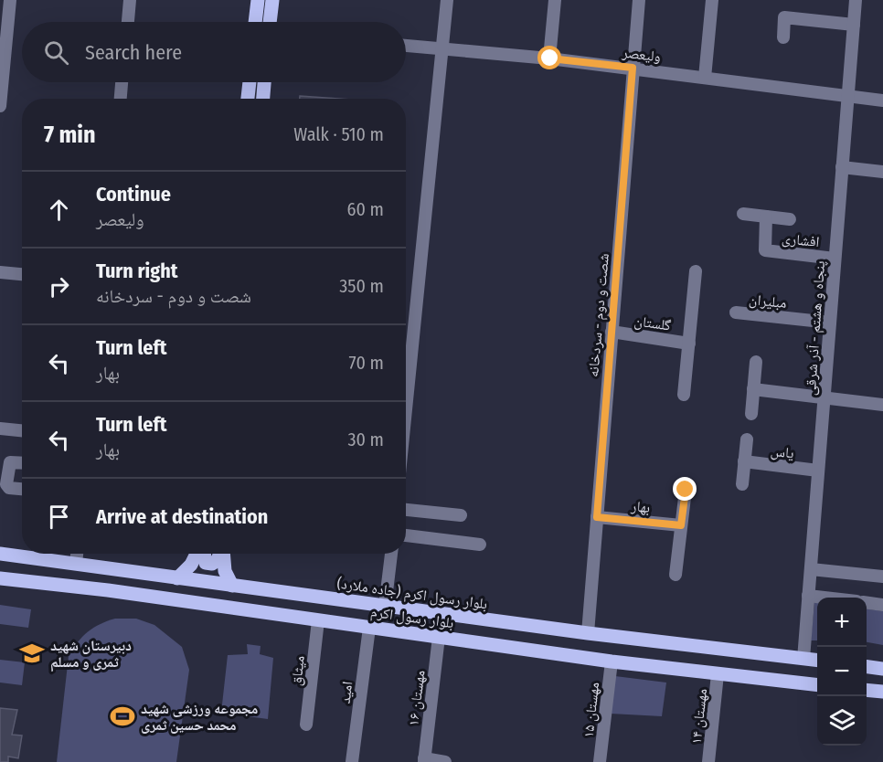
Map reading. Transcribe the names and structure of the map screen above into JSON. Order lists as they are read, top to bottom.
{
  "streets": {
    "main road": ["بلوار رسول اکرم (جاده ملارد)", "بلوار رسول اکرم"],
    "street": [
      "ولیعصر",
      "افشاری",
      "مبلیران",
      "شصت و دوم - سردخانه",
      "گلستان",
      "پنجاه و هشتم - آذر شرقی",
      "یاس",
      "بهار",
      "میثاق",
      "امید",
      "مهستان ۱۶",
      "مهستان ۱۵",
      "مهستان ۱۴"
    ]
  },
  "crossings": [
    ["ولیعصر", "شصت و دوم - سردخانه"],
    ["ولیعصر", "پنجاه و هشتم - آذر شرقی"],
    ["افشاری", "پنجاه و هشتم - آذر شرقی"],
    ["مبلیران", "پنجاه و هشتم - آذر شرقی"],
    ["شصت و دوم - سردخانه", "گلستان"],
    ["شصت و دوم - سردخانه", "بهار"],
    ["شصت و دوم - سردخانه", "بلوار رسول اکرم (جاده ملارد)"],
    ["پنجاه و هشتم - آذر شرقی", "یاس"],
    ["پنجاه و هشتم - آذر شرقی", "بلوار رسول اکرم (جاده ملارد)"],
    ["بلوار رسول اکرم", "میثاق"],
    ["بلوار رسول اکرم", "امید"],
    ["بلوار رسول اکرم", "مهستان ۱۶"],
    ["بلوار رسول اکرم", "مهستان ۱۵"],
    ["بلوار رسول اکرم", "مهستان ۱۴"]
  ],
  "places": {
    "school or university": ["دبیرستان شهید ثمری و مسلم"],
    "sports": ["مجموعه ورزشی شهید محمد حسین ثمری"]
  },
  "page": {
    "search": "Search here",
    "heading": ["7 min", "Walk · 510 m"],
    "list": [
      ["Continue", "ولیعصر", "60 m"],
      ["Turn right", "شصت و دوم - سردخانه", "350 m"],
      ["Turn left", "بهار", "70 m"],
      ["Turn left", "بهار", "30 m"],
      "Arrive at destination"
    ],
    "map_buttons": ["+", "−"]
  }
}
